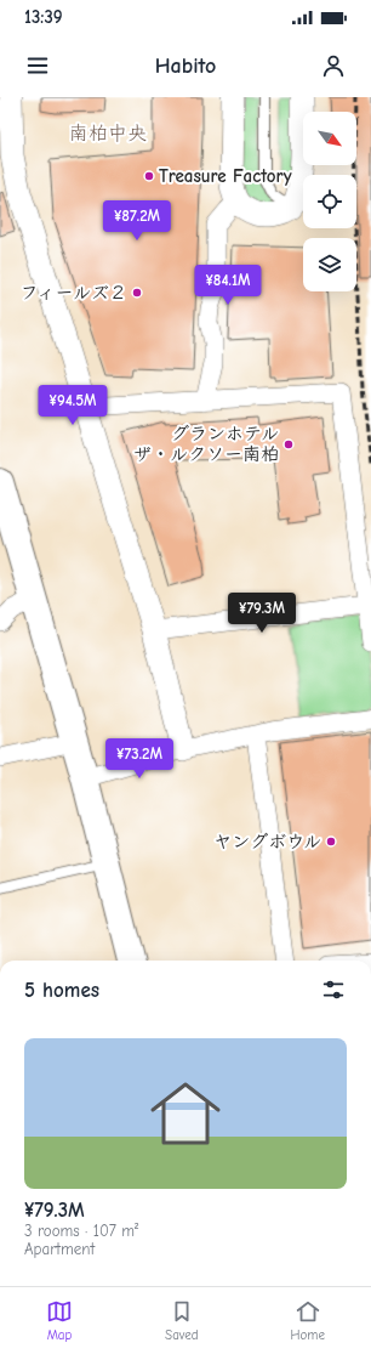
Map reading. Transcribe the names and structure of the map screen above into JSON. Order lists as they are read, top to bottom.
{
  "districts": ["南柏中央"],
  "places": [
    "Treasure Factory",
    "フィールズ２",
    "グランホテル ザ・ルクソー南柏",
    "ヤングボウル"
  ],
  "north": "bottom right",
  "page": {
    "status": "13:39",
    "header": "Habito",
    "price": [
      "¥87.2M",
      "¥84.1M",
      "¥94.5M",
      "¥79.3M",
      "¥73.2M"
    ],
    "heading": "5 homes",
    "list": [
      {
        "name": "¥79.3M",
        "note": "3 rooms · 107 m² · Apartment"
      }
    ],
    "tabs": ["Map", "Saved", "Home"]
  }
}
